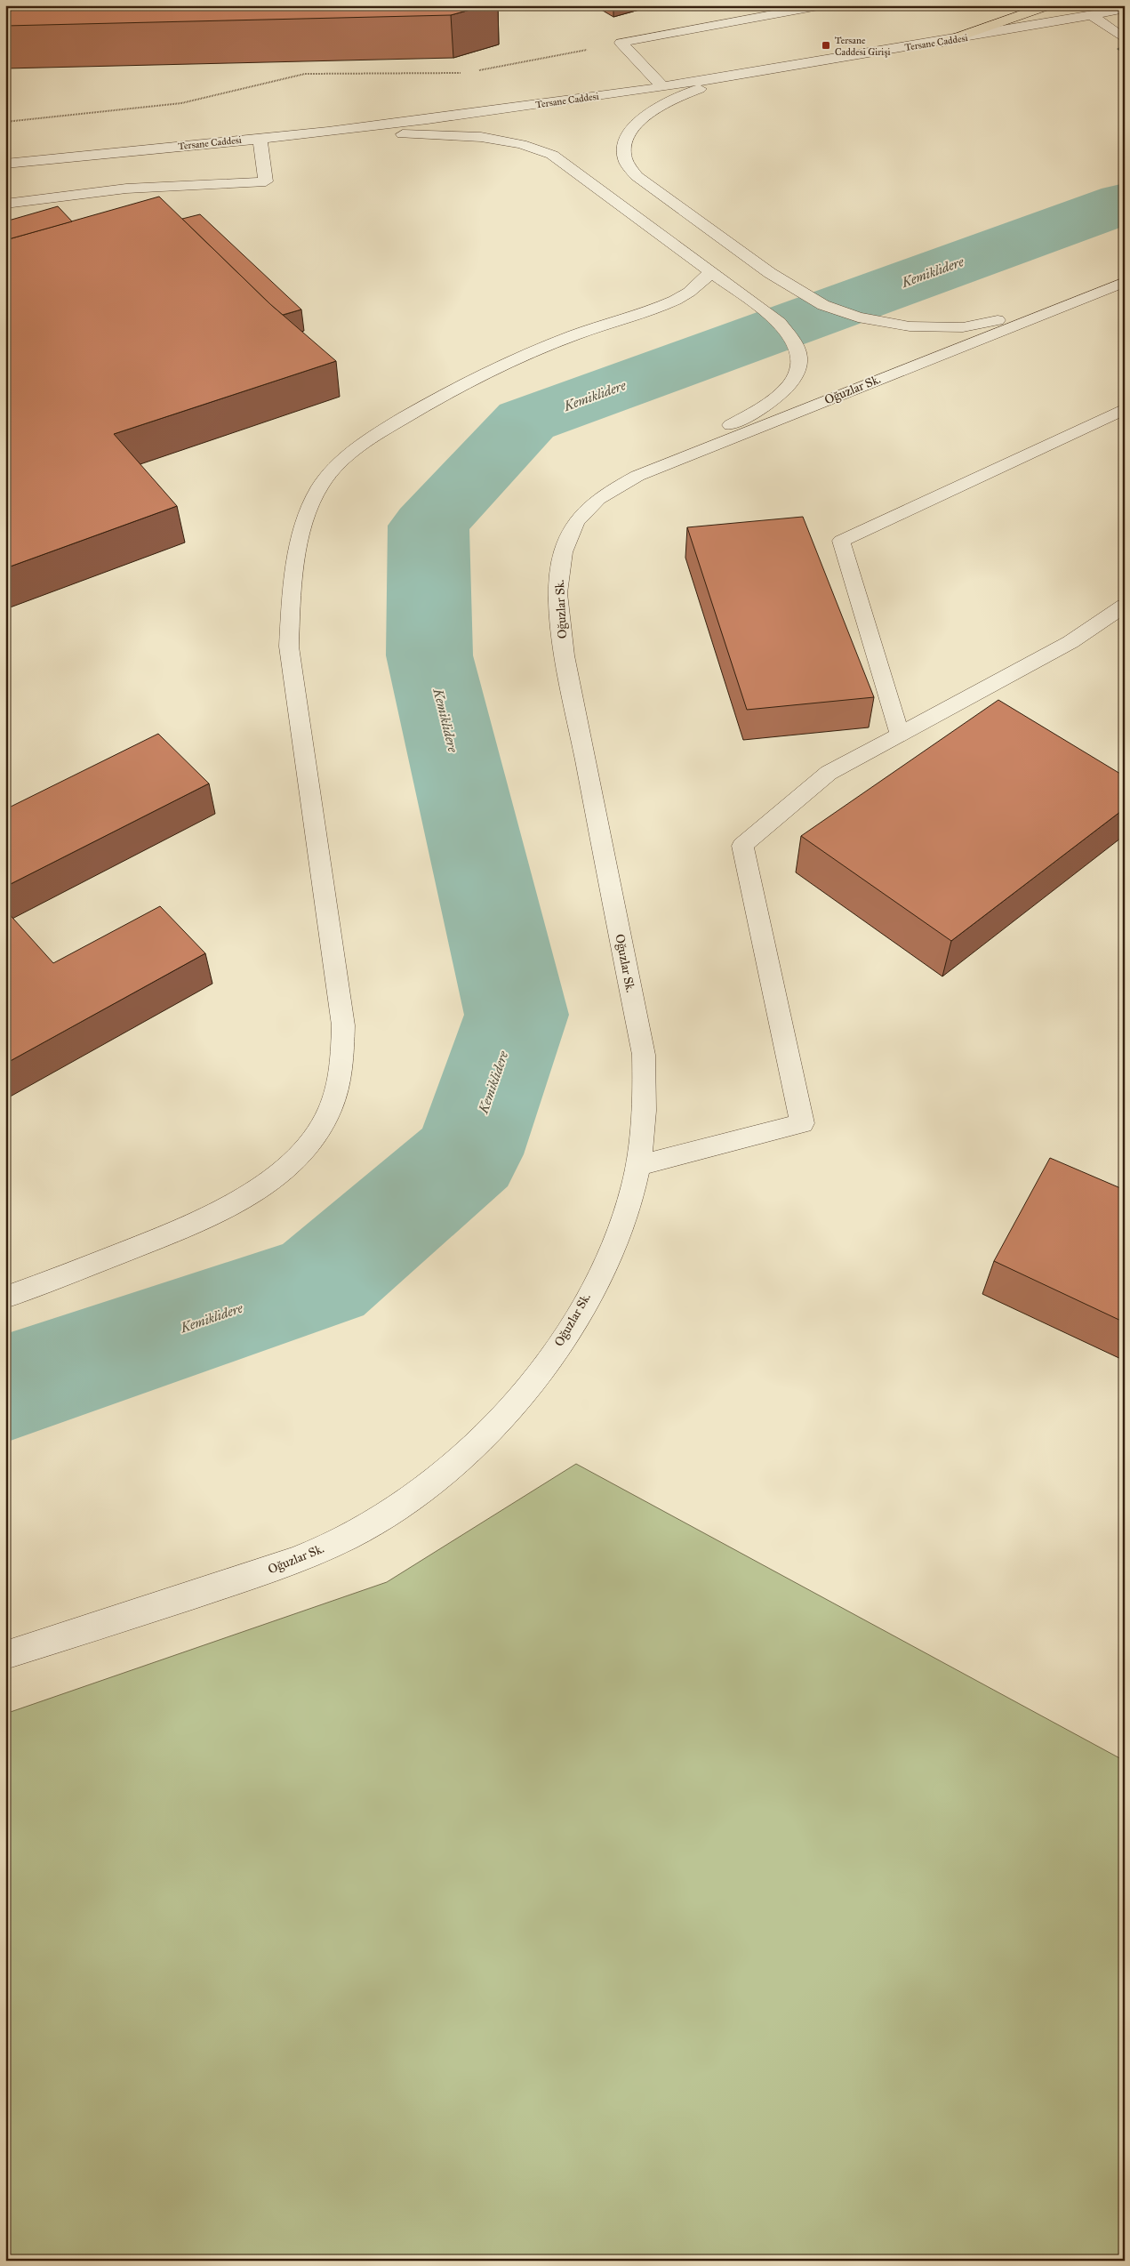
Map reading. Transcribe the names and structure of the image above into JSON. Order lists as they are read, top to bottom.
{
  "streets": {
    "street": ["Tersane Caddesi", "Oğuzlar Sk."]
  },
  "water": ["Kemiklidere"],
  "places": {
    "transit": ["Tersane Caddesi Girişi"]
  }
}
